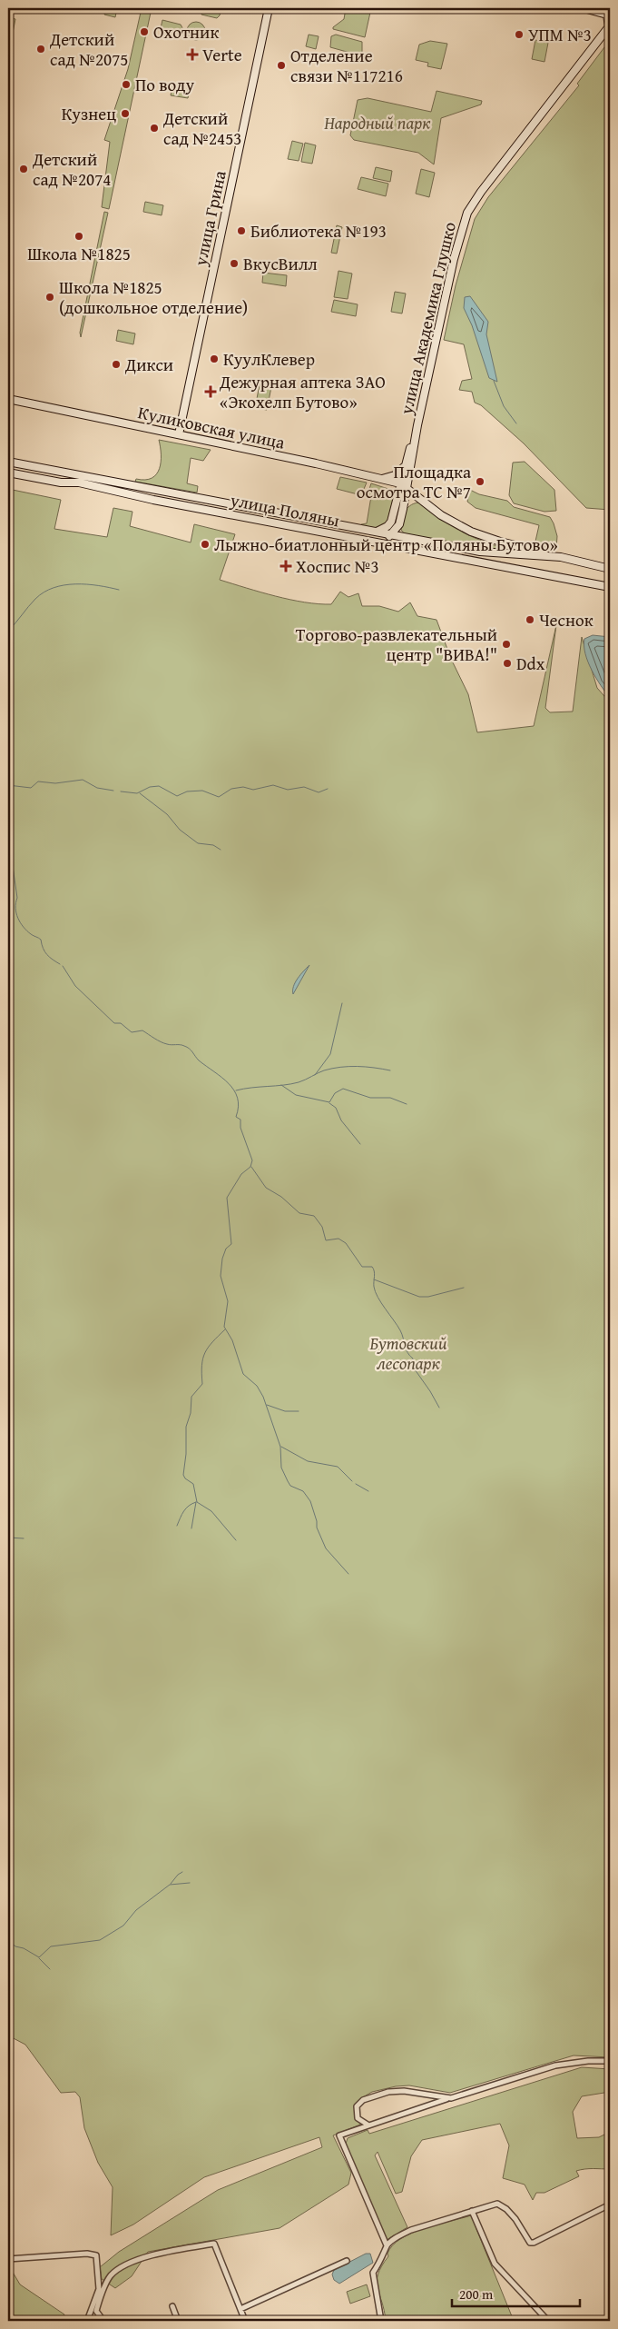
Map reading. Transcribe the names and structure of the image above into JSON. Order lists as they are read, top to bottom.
{
  "streets": {
    "street": [
      "улица Грина",
      "улица Академика Глушко",
      "Куликовская улица",
      "улица Поляны"
    ]
  },
  "crossings": [
    ["улица Грина", "Куликовская улица"],
    ["улица Академика Глушко", "Куликовская улица"],
    ["Куликовская улица", "улица Поляны"]
  ],
  "parks": ["Народный парк", "Бутовский лесопарк"],
  "places": {
    "other": [
      "Охотник",
      "УПМ №3",
      "Детский сад №2075",
      "Отделение связи №117216",
      "По воду",
      "Кузнец",
      "Детский сад №2453",
      "Детский сад №2074",
      "Библиотека №193",
      "Школа №1825",
      "ВкусВилл",
      "Школа №1825 (дошкольное отделение)",
      "КуулКлевер",
      "Дикси",
      "Площадка осмотра ТС №7",
      "Лыжно-биатлонный центр «Поляны Бутово»",
      "Чеснок",
      "Торгово-развлекательный центр \"ВИВА!\"",
      "Ddx"
    ],
    "health": ["Verte", "Дежурная аптека ЗАО «Экохелп Бутово»", "Хоспис №3"]
  },
  "scale_bar": "200 m"
}
